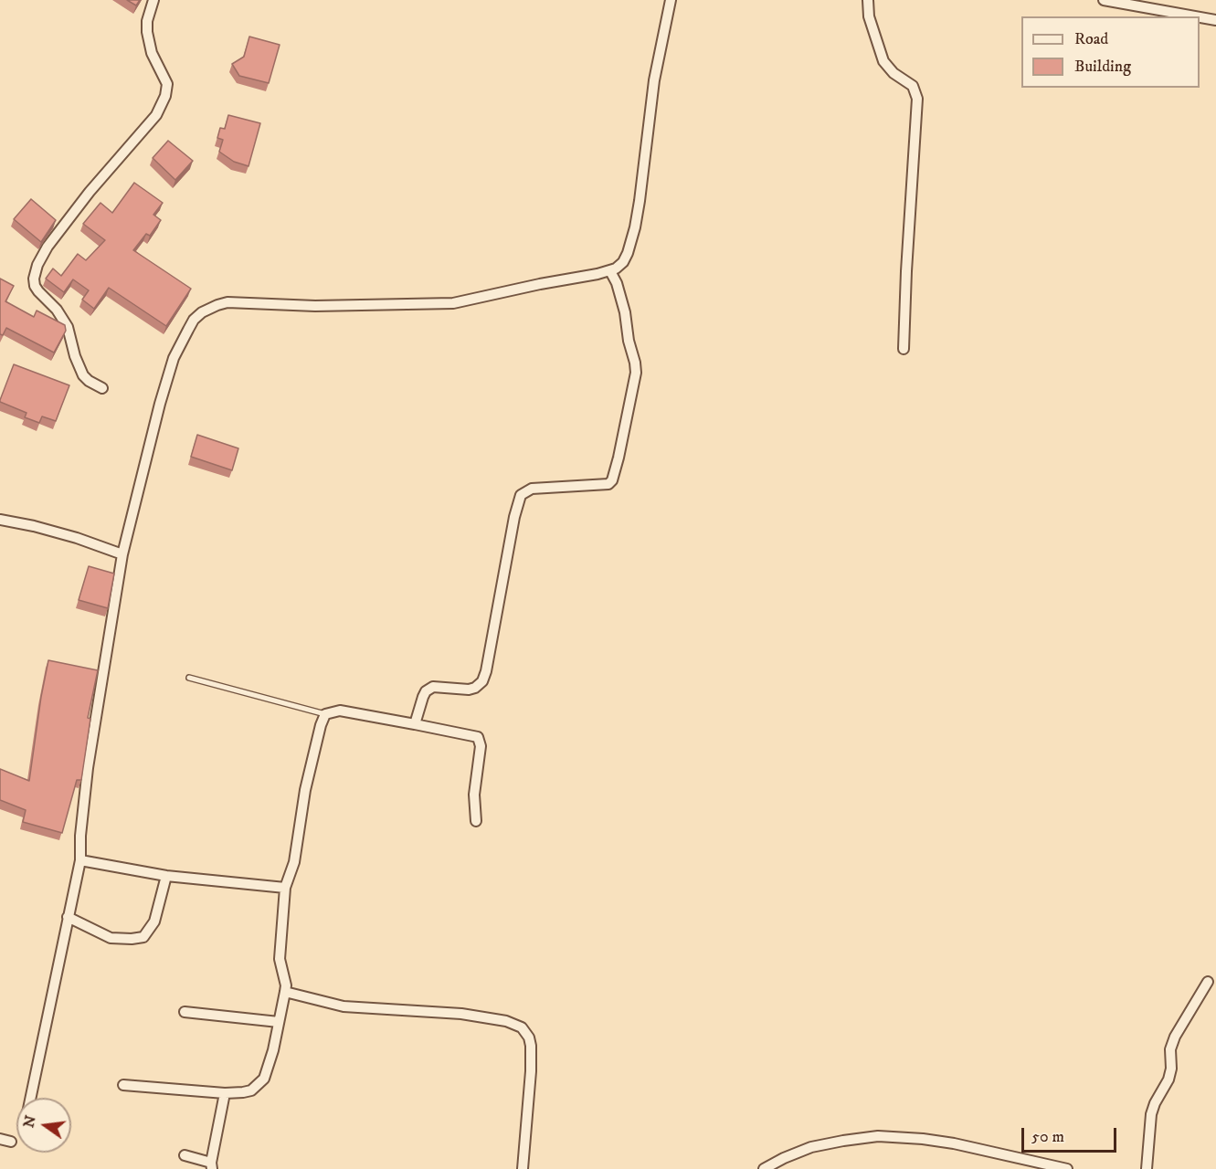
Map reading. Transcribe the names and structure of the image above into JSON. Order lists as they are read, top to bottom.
{
  "legend": ["Road", "Building"],
  "scale_bar": "50 m",
  "north": "left"
}
